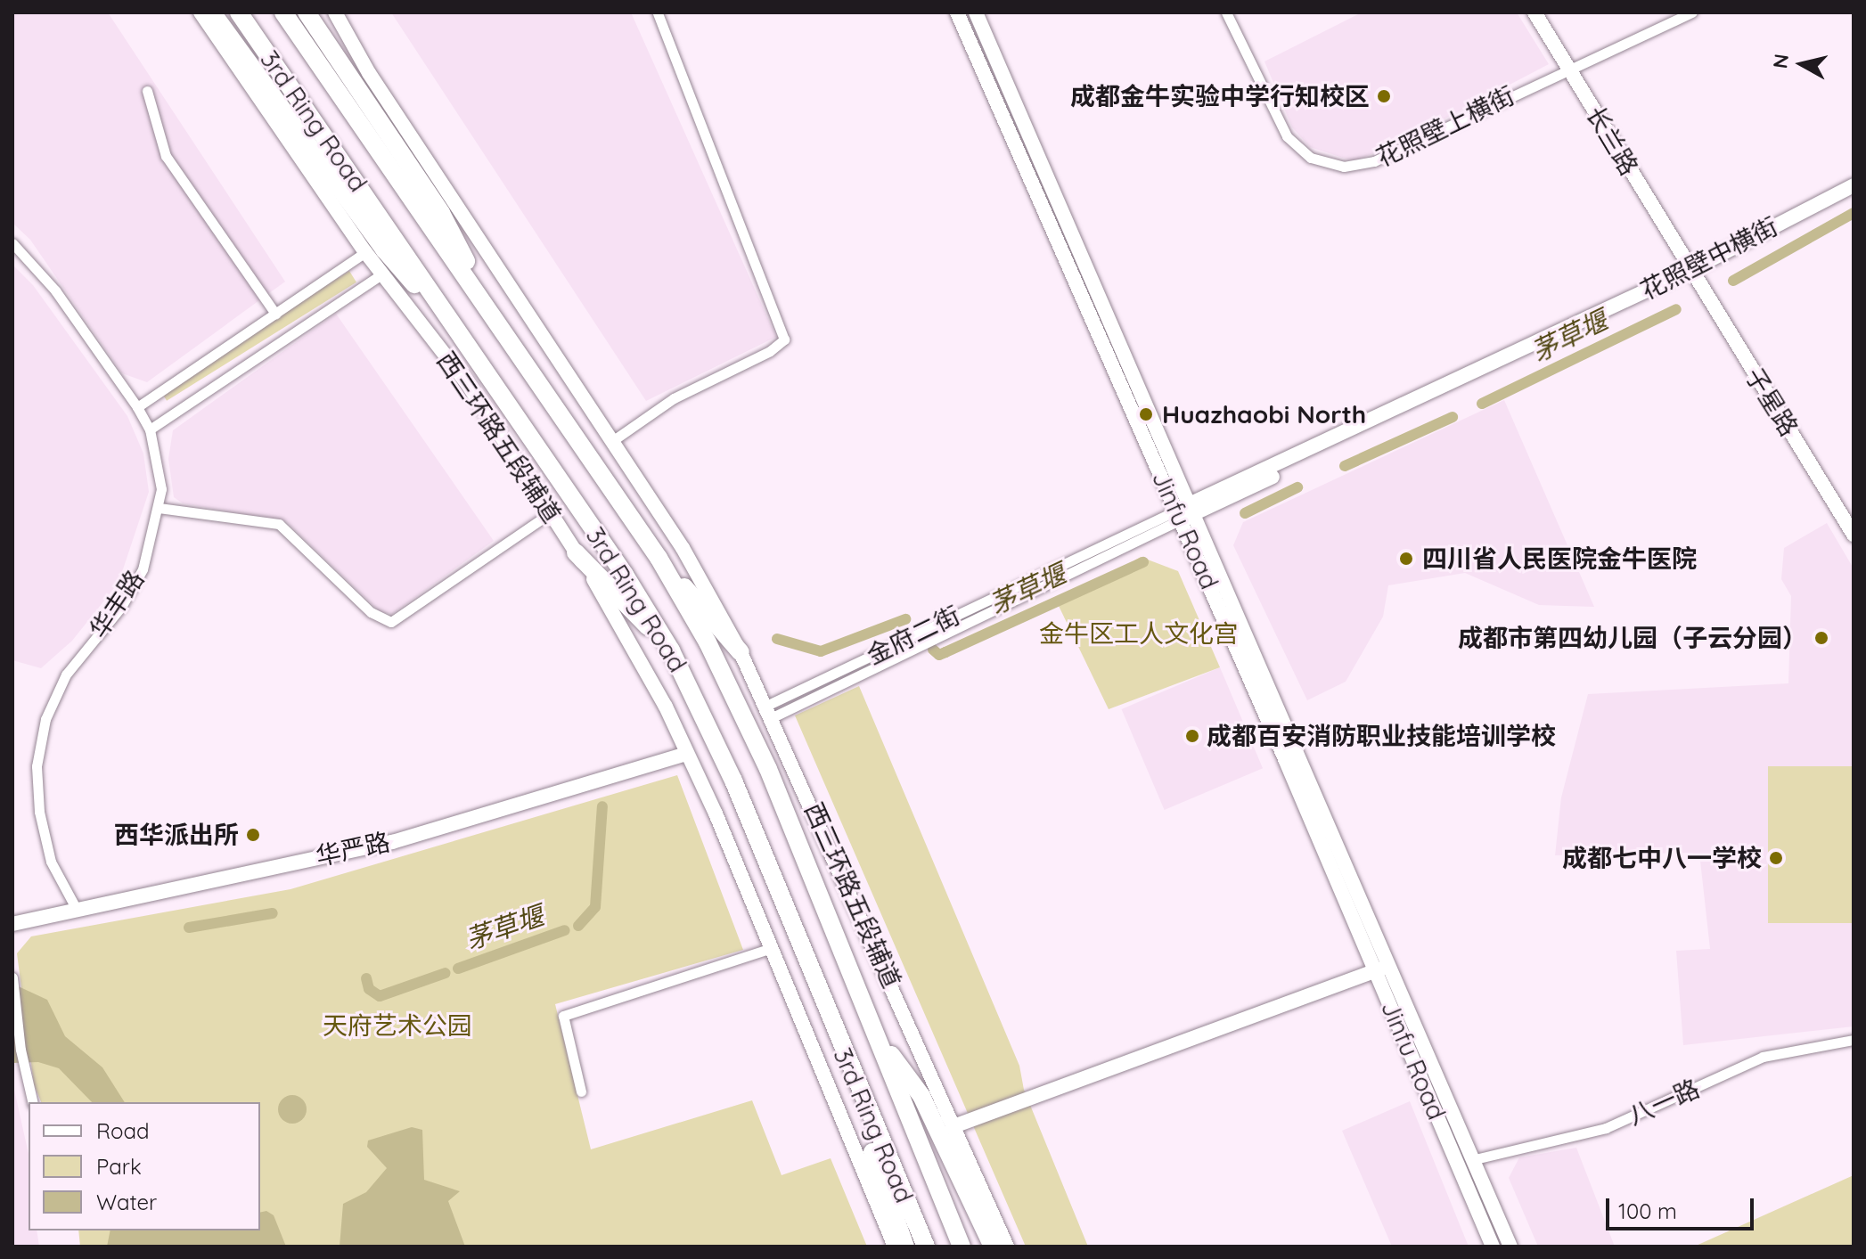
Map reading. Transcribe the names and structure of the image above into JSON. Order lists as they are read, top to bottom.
{
  "streets": {
    "highway": ["3rd Ring Road"],
    "street": [
      "花照壁上横街",
      "长兰路",
      "花照壁中横街",
      "子星路",
      "西三环路五段辅道",
      "Jinfu Road",
      "华丰路",
      "金府二街",
      "华严路",
      "八一路"
    ]
  },
  "crossings": [
    ["花照壁上横街", "长兰路"],
    ["长兰路", "花照壁中横街"],
    ["长兰路", "子星路"],
    ["花照壁中横街", "子星路"],
    ["花照壁中横街", "Jinfu Road"],
    ["花照壁中横街", "金府二街"],
    ["西三环路五段辅道", "金府二街"],
    ["西三环路五段辅道", "华严路"],
    ["Jinfu Road", "金府二街"],
    ["Jinfu Road", "八一路"],
    ["华丰路", "华严路"]
  ],
  "water": ["茅草堰"],
  "parks": ["金牛区工人文化宫", "天府艺术公园"],
  "places": [
    "成都金牛实验中学行知校区",
    "Huazhaobi North",
    "四川省人民医院金牛医院",
    "成都市第四幼儿园（子云分园）",
    "成都百安消防职业技能培训学校",
    "西华派出所",
    "成都七中八一学校"
  ],
  "legend": ["Road", "Park", "Water"],
  "scale_bar": "100 m",
  "north": "left"
}
